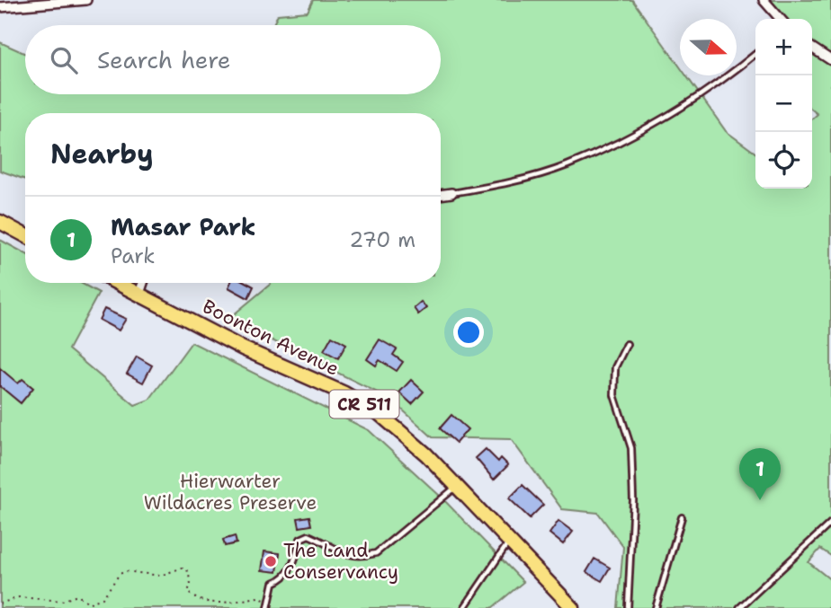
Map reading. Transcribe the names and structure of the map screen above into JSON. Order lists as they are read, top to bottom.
{
  "streets": {
    "main road": ["Boonton Avenue", "CR 511"]
  },
  "parks": ["Hierwarter Wildacres Preserve"],
  "places": ["The Land Conservancy"],
  "north": "right",
  "page": {
    "map_buttons": ["+", "−"],
    "search": "Search here",
    "heading": "Nearby",
    "list": [
      {
        "mark": "1",
        "name": "Masar Park",
        "note": "Park",
        "value": "270 m"
      }
    ],
    "pins": "1"
  }
}
